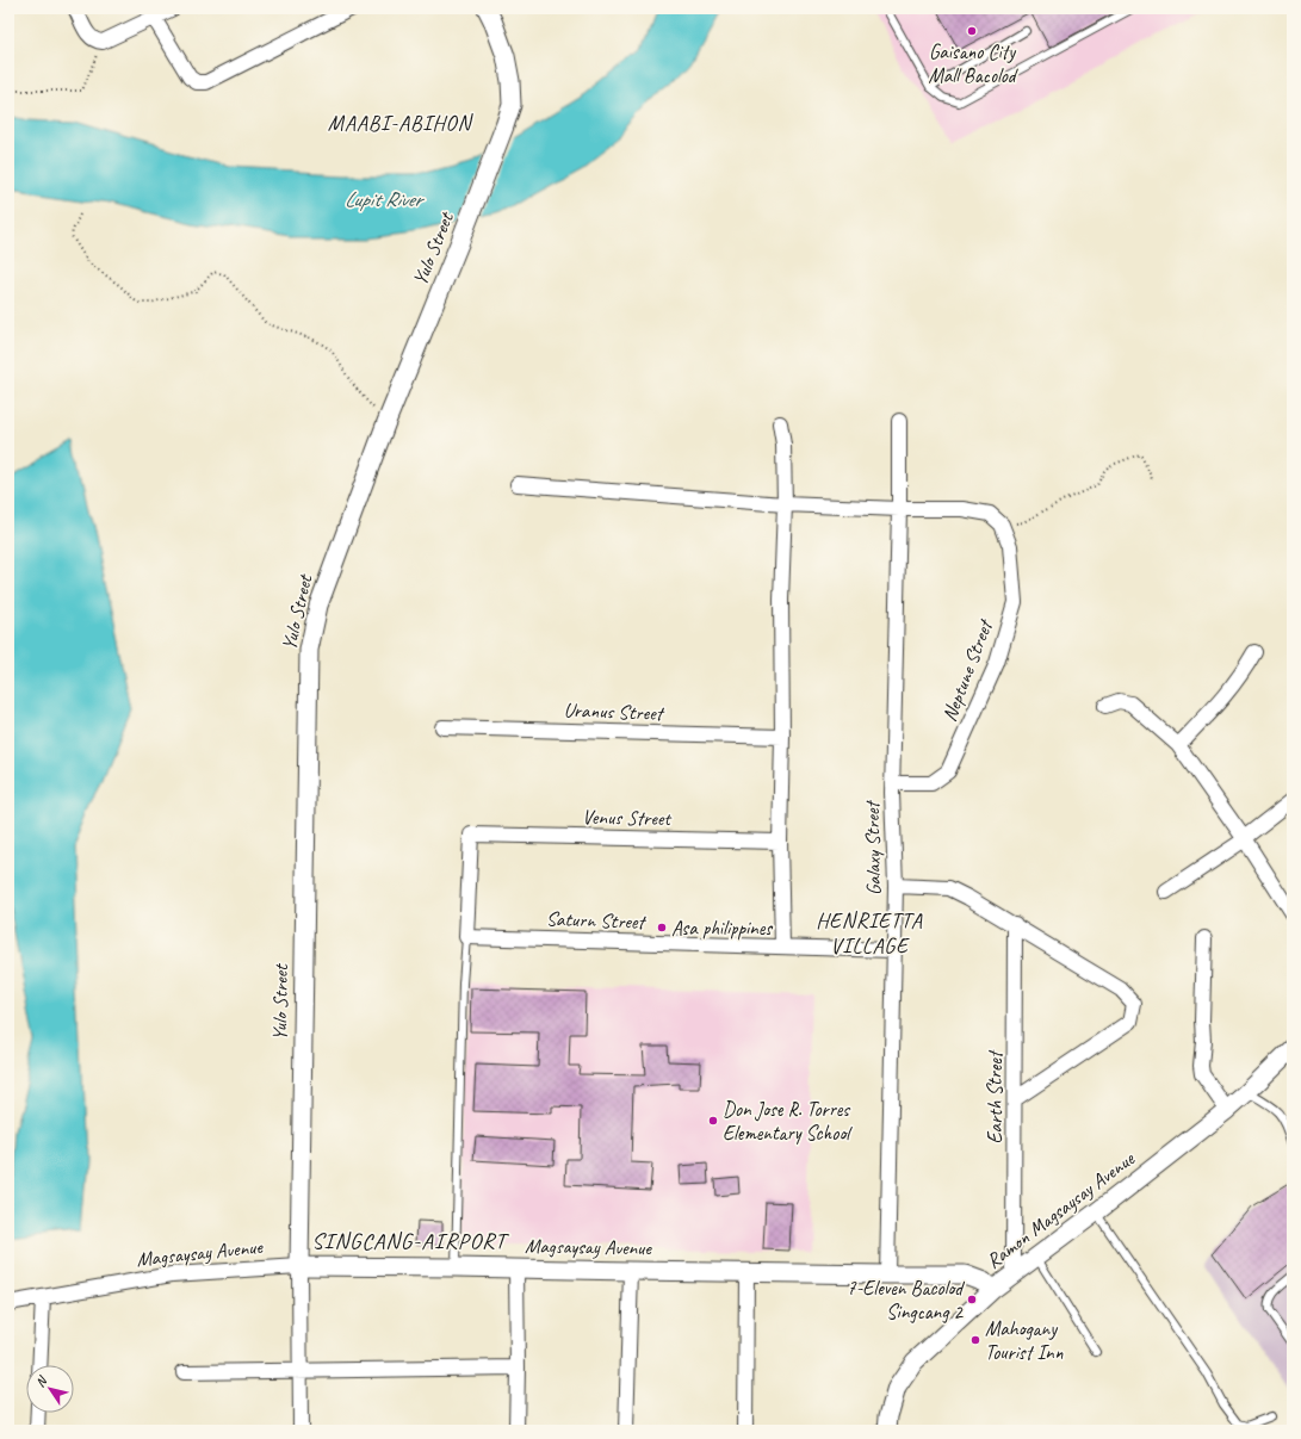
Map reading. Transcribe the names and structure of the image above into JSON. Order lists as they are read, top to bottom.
{
  "streets": {
    "street": [
      "Yulo Street",
      "Neptune Street",
      "Uranus Street",
      "Venus Street",
      "Galaxy Street",
      "Saturn Street",
      "Earth Street",
      "Ramon Magsaysay Avenue",
      "Magsaysay Avenue"
    ]
  },
  "crossings": [
    ["Yulo Street", "Magsaysay Avenue"],
    ["Neptune Street", "Galaxy Street"],
    ["Venus Street", "Saturn Street"],
    ["Galaxy Street", "Saturn Street"],
    ["Galaxy Street", "Magsaysay Avenue"],
    ["Earth Street", "Ramon Magsaysay Avenue"],
    ["Ramon Magsaysay Avenue", "Magsaysay Avenue"]
  ],
  "districts": ["MAABI-ABIHON", "HENRIETTA VILLAGE", "SINGCANG-AIRPORT"],
  "water": ["Lupit River"],
  "places": [
    "Gaisano City Mall Bacolod",
    "Asa philippines",
    "Don Jose R. Torres Elementary School",
    "7-Eleven Bacolod Singcang 2",
    "Mahogany Tourist Inn"
  ],
  "north": "top left"
}
